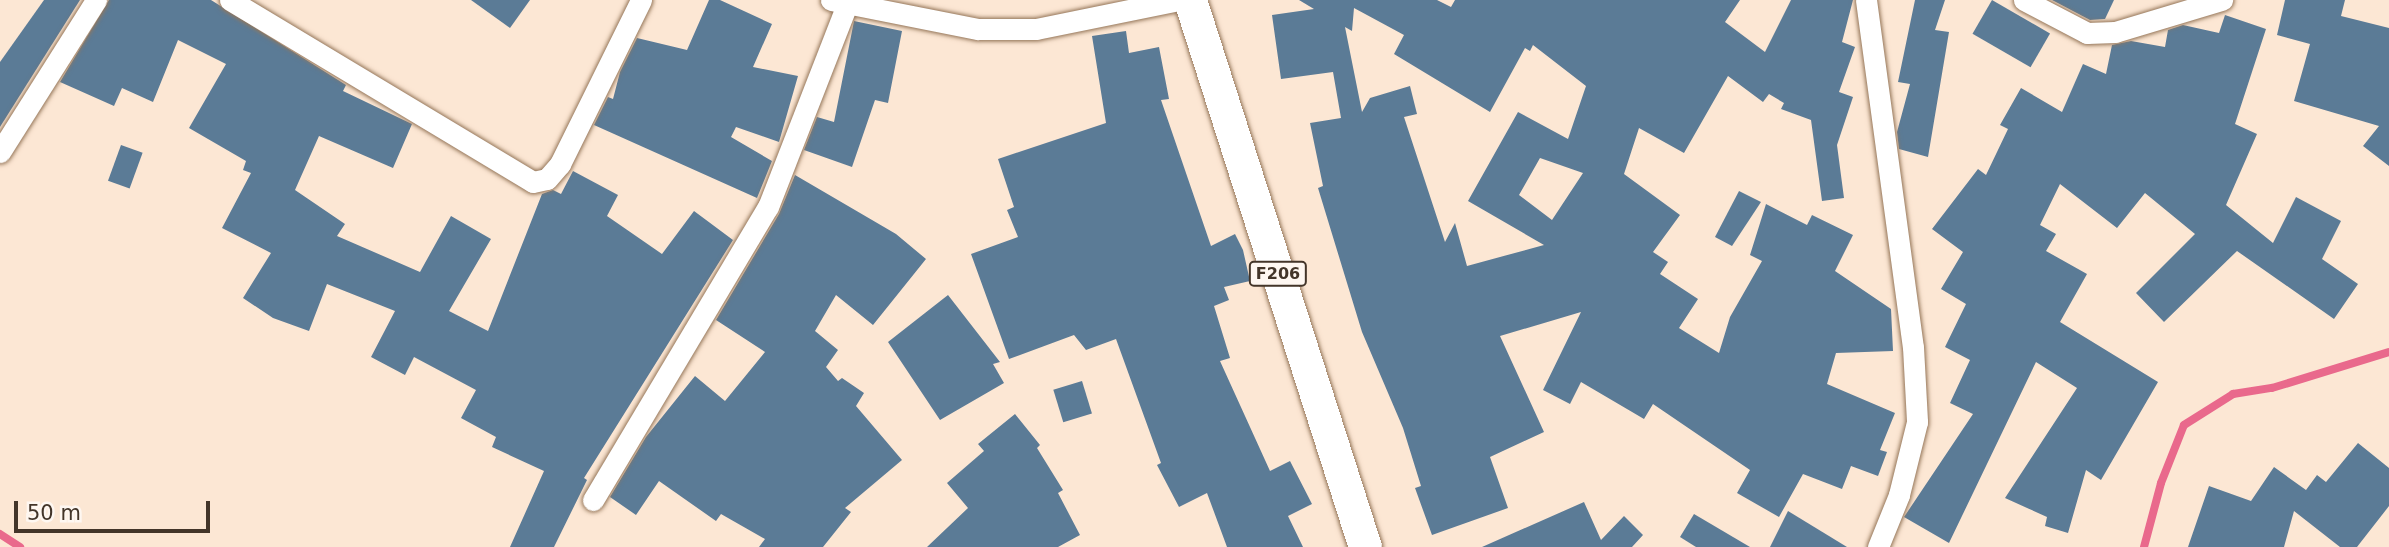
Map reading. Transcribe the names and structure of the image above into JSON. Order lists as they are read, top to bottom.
{
  "streets": {
    "main road": ["F206"]
  },
  "scale_bar": "50 m"
}
